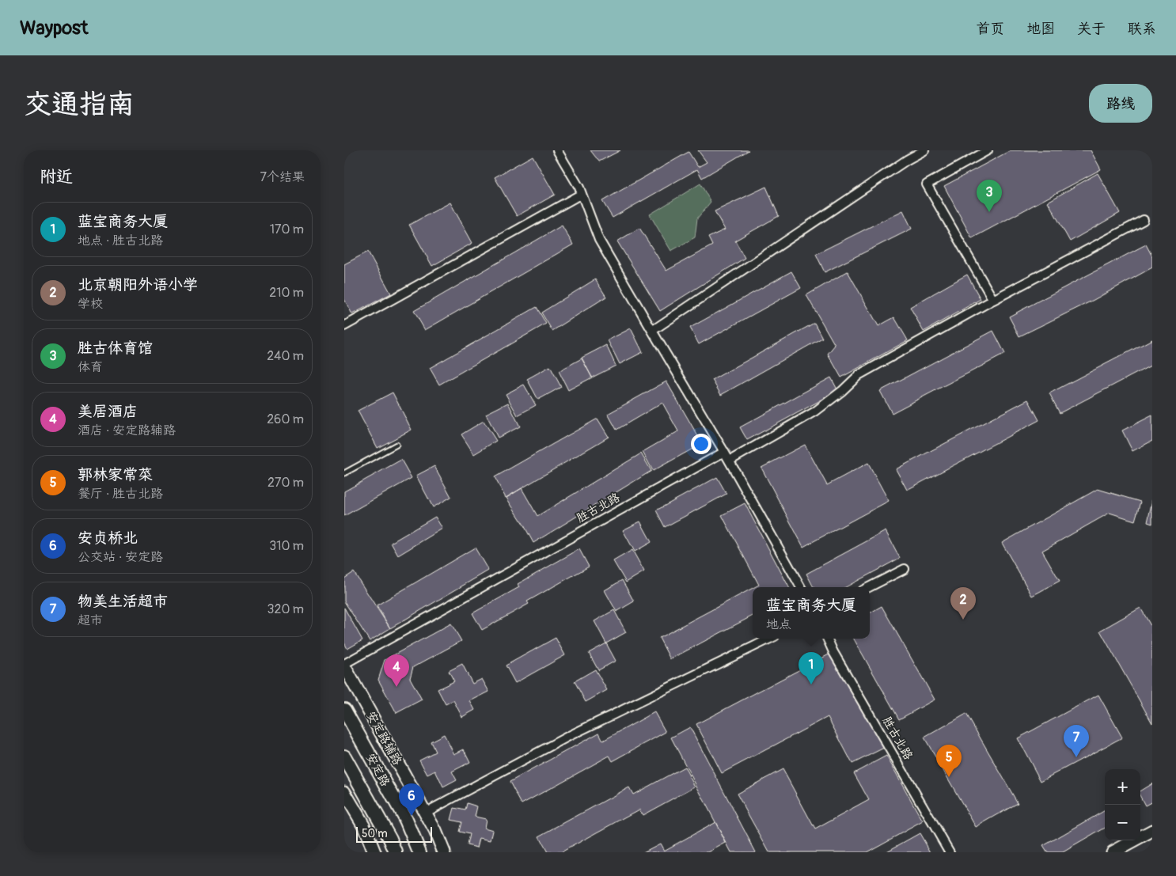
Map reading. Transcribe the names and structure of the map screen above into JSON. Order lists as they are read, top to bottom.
{
  "streets": {
    "main road": ["安定路"],
    "street": ["胜古北路", "安定路辅路"]
  },
  "scale_bar": "50 m",
  "page": {
    "header": "Waypost",
    "nav": [
      "首页",
      "地图",
      "关于",
      "联系"
    ],
    "buttons": "路线",
    "title": "交通指南",
    "heading": ["附近", "7个结果"],
    "pins": [
      "3",
      "2",
      "1",
      "4",
      "7",
      "5",
      "6"
    ],
    "list": [
      {
        "mark": "1",
        "name": "蓝宝商务大厦",
        "note": "地点 · 胜古北路",
        "value": "170 m"
      },
      {
        "mark": "2",
        "name": "北京朝阳外语小学",
        "note": "学校",
        "value": "210 m"
      },
      {
        "mark": "3",
        "name": "胜古体育馆",
        "note": "体育",
        "value": "240 m"
      },
      {
        "mark": "4",
        "name": "美居酒店",
        "note": "酒店 · 安定路辅路",
        "value": "260 m"
      },
      {
        "mark": "5",
        "name": "郭林家常菜",
        "note": "餐厅 · 胜古北路",
        "value": "270 m"
      },
      {
        "mark": "6",
        "name": "安贞桥北",
        "note": "公交站 · 安定路",
        "value": "310 m"
      },
      {
        "mark": "7",
        "name": "物美生活超市",
        "note": "超市",
        "value": "320 m"
      }
    ],
    "popup": ["蓝宝商务大厦", "地点"],
    "map_buttons": ["+", "−"],
    "scale": "50 m"
  }
}
